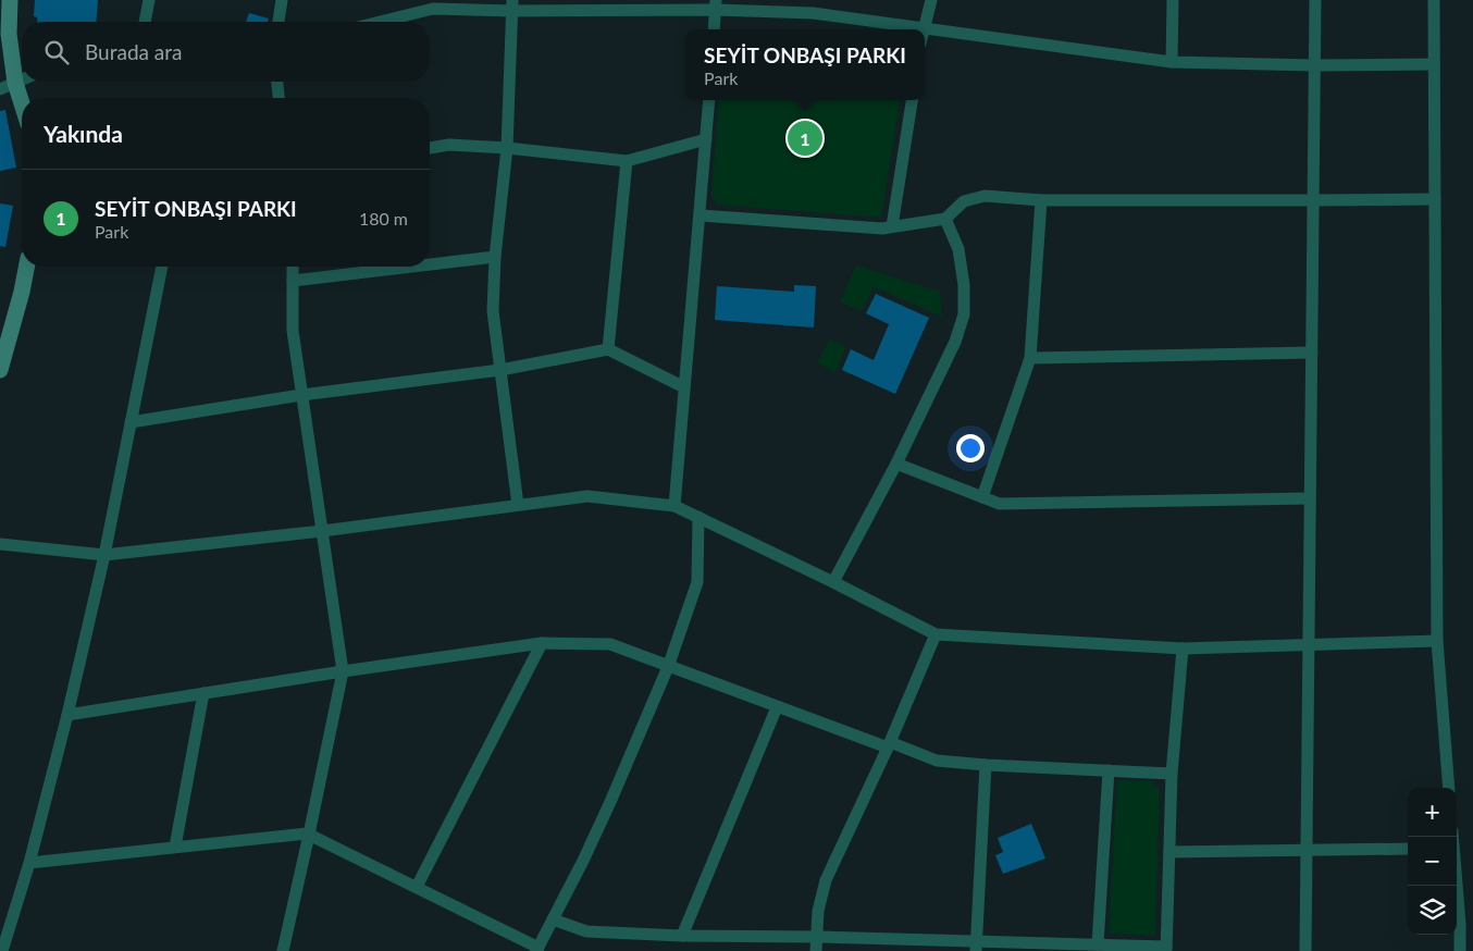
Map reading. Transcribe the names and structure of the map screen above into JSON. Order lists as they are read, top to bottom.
{
  "page": {
    "search": "Burada ara",
    "popup": ["SEYİT ONBAŞI PARKI", "Park"],
    "heading": "Yakında",
    "pins": "1",
    "list": [
      {
        "mark": "1",
        "name": "SEYİT ONBAŞI PARKI",
        "note": "Park",
        "value": "180 m"
      }
    ],
    "map_buttons": ["+", "−"]
  }
}
